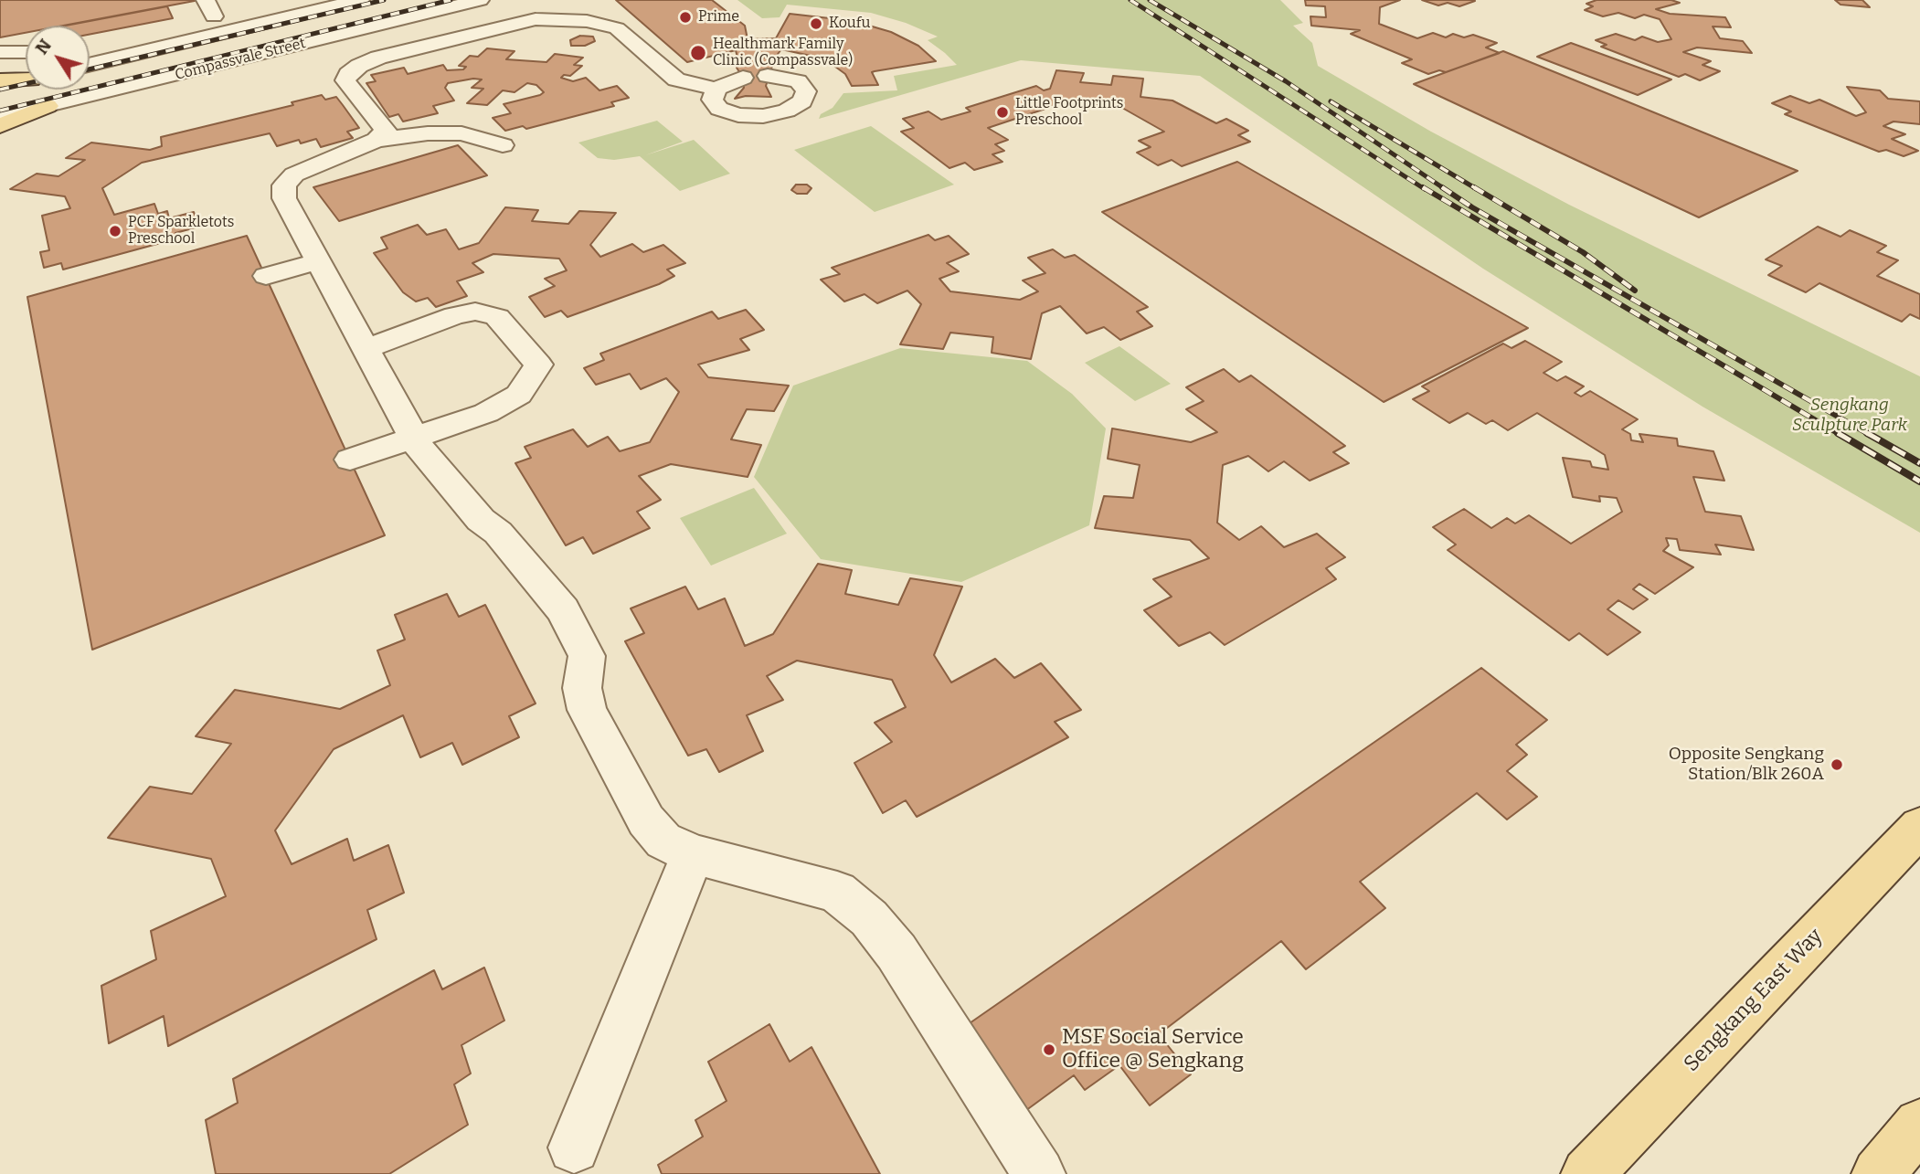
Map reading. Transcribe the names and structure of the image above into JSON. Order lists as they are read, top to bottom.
{
  "streets": {
    "main road": ["Sengkang East Way"],
    "street": ["Compassvale Street"]
  },
  "parks": ["Sengkang Sculpture Park"],
  "places": [
    "Prime",
    "Koufu",
    "Healthmark Family Clinic (Compassvale)",
    "Little Footprints Preschool",
    "PCF Sparkletots Preschool",
    "Opposite Sengkang Station/Blk 260A",
    "MSF Social Service Office @ Sengkang"
  ],
  "north": "top left"
}
